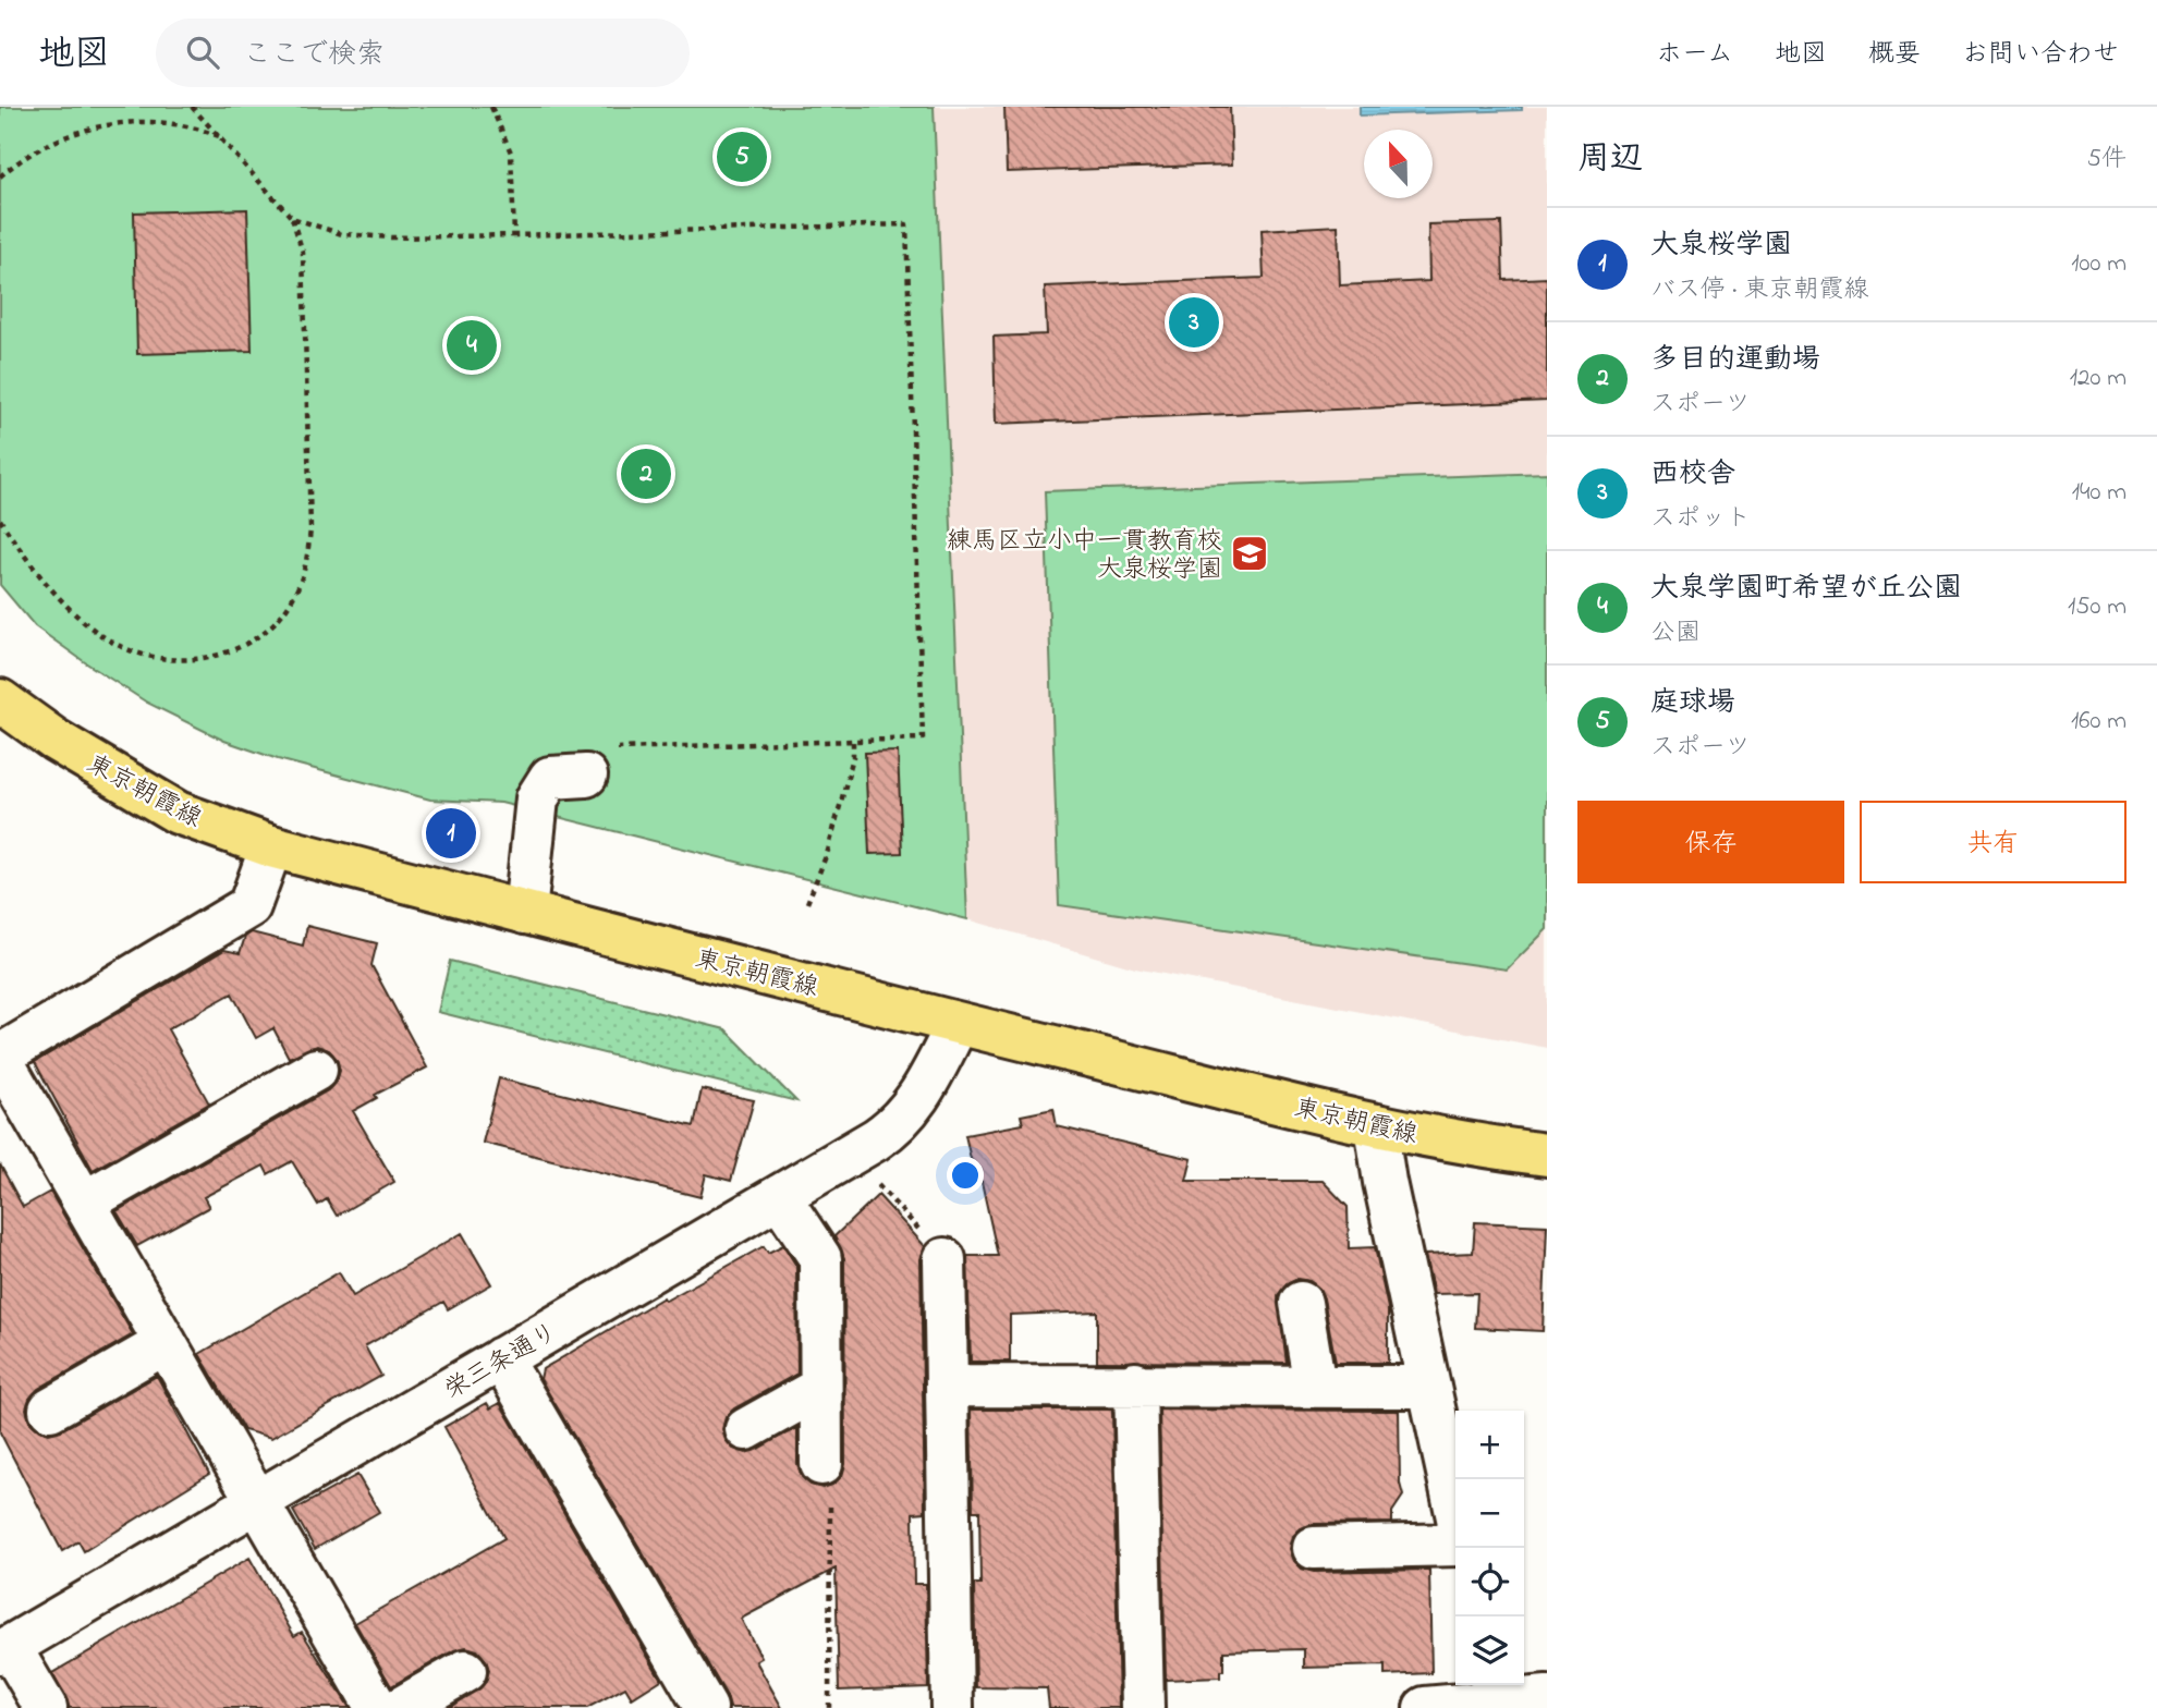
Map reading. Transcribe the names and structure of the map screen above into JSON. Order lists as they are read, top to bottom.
{
  "streets": {
    "main road": ["東京朝霞線"],
    "street": ["栄三条通り"]
  },
  "crossings": [
    ["東京朝霞線", "栄三条通り"]
  ],
  "places": {
    "school or university": ["練馬区立小中一貫教育校 大泉桜学園"]
  },
  "north": "top",
  "page": {
    "header": "地図",
    "search": "ここで検索",
    "nav": [
      "ホーム",
      "地図",
      "概要",
      "お問い合わせ"
    ],
    "heading": ["周辺", "5件"],
    "pins": [
      "5",
      "3",
      "4",
      "2",
      "1"
    ],
    "list": [
      {
        "mark": "1",
        "name": "大泉桜学園",
        "note": "バス停 · 東京朝霞線",
        "value": "100 m"
      },
      {
        "mark": "2",
        "name": "多目的運動場",
        "note": "スポーツ",
        "value": "120 m"
      },
      {
        "mark": "3",
        "name": "西校舎",
        "note": "スポット",
        "value": "140 m"
      },
      {
        "mark": "4",
        "name": "大泉学園町希望が丘公園",
        "note": "公園",
        "value": "150 m"
      },
      {
        "mark": "5",
        "name": "庭球場",
        "note": "スポーツ",
        "value": "160 m"
      }
    ],
    "buttons": ["保存", "共有"],
    "map_buttons": ["+", "−"]
  }
}
